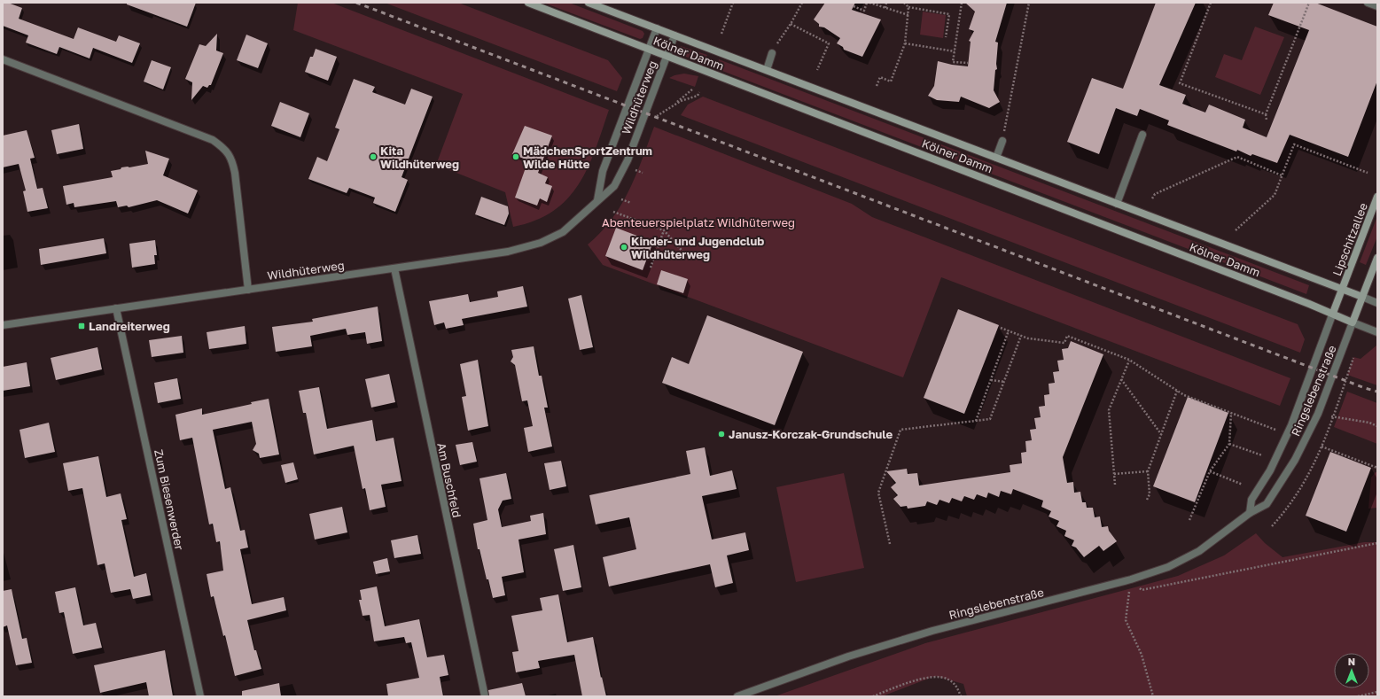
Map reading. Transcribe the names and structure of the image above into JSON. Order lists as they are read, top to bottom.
{
  "streets": {
    "street": [
      "Kölner Damm",
      "Wildhüterweg",
      "Lipschitzallee",
      "Ringslebenstraße",
      "Am Buschfeld",
      "Zum Biesenwerder"
    ]
  },
  "crossings": [
    ["Kölner Damm", "Wildhüterweg"],
    ["Kölner Damm", "Lipschitzallee"],
    ["Kölner Damm", "Ringslebenstraße"],
    ["Wildhüterweg", "Am Buschfeld"],
    ["Wildhüterweg", "Zum Biesenwerder"],
    ["Lipschitzallee", "Ringslebenstraße"]
  ],
  "parks": ["Abenteuerspielplatz Wildhüterweg"],
  "places": {
    "other": [
      "Kita Wildhüterweg",
      "MädchenSportZentrum Wilde Hütte",
      "Kinder- und Jugendclub Wildhüterweg",
      "Janusz-Korczak-Grundschule"
    ],
    "transit": ["Landreiterweg"]
  },
  "north": "top"
}
